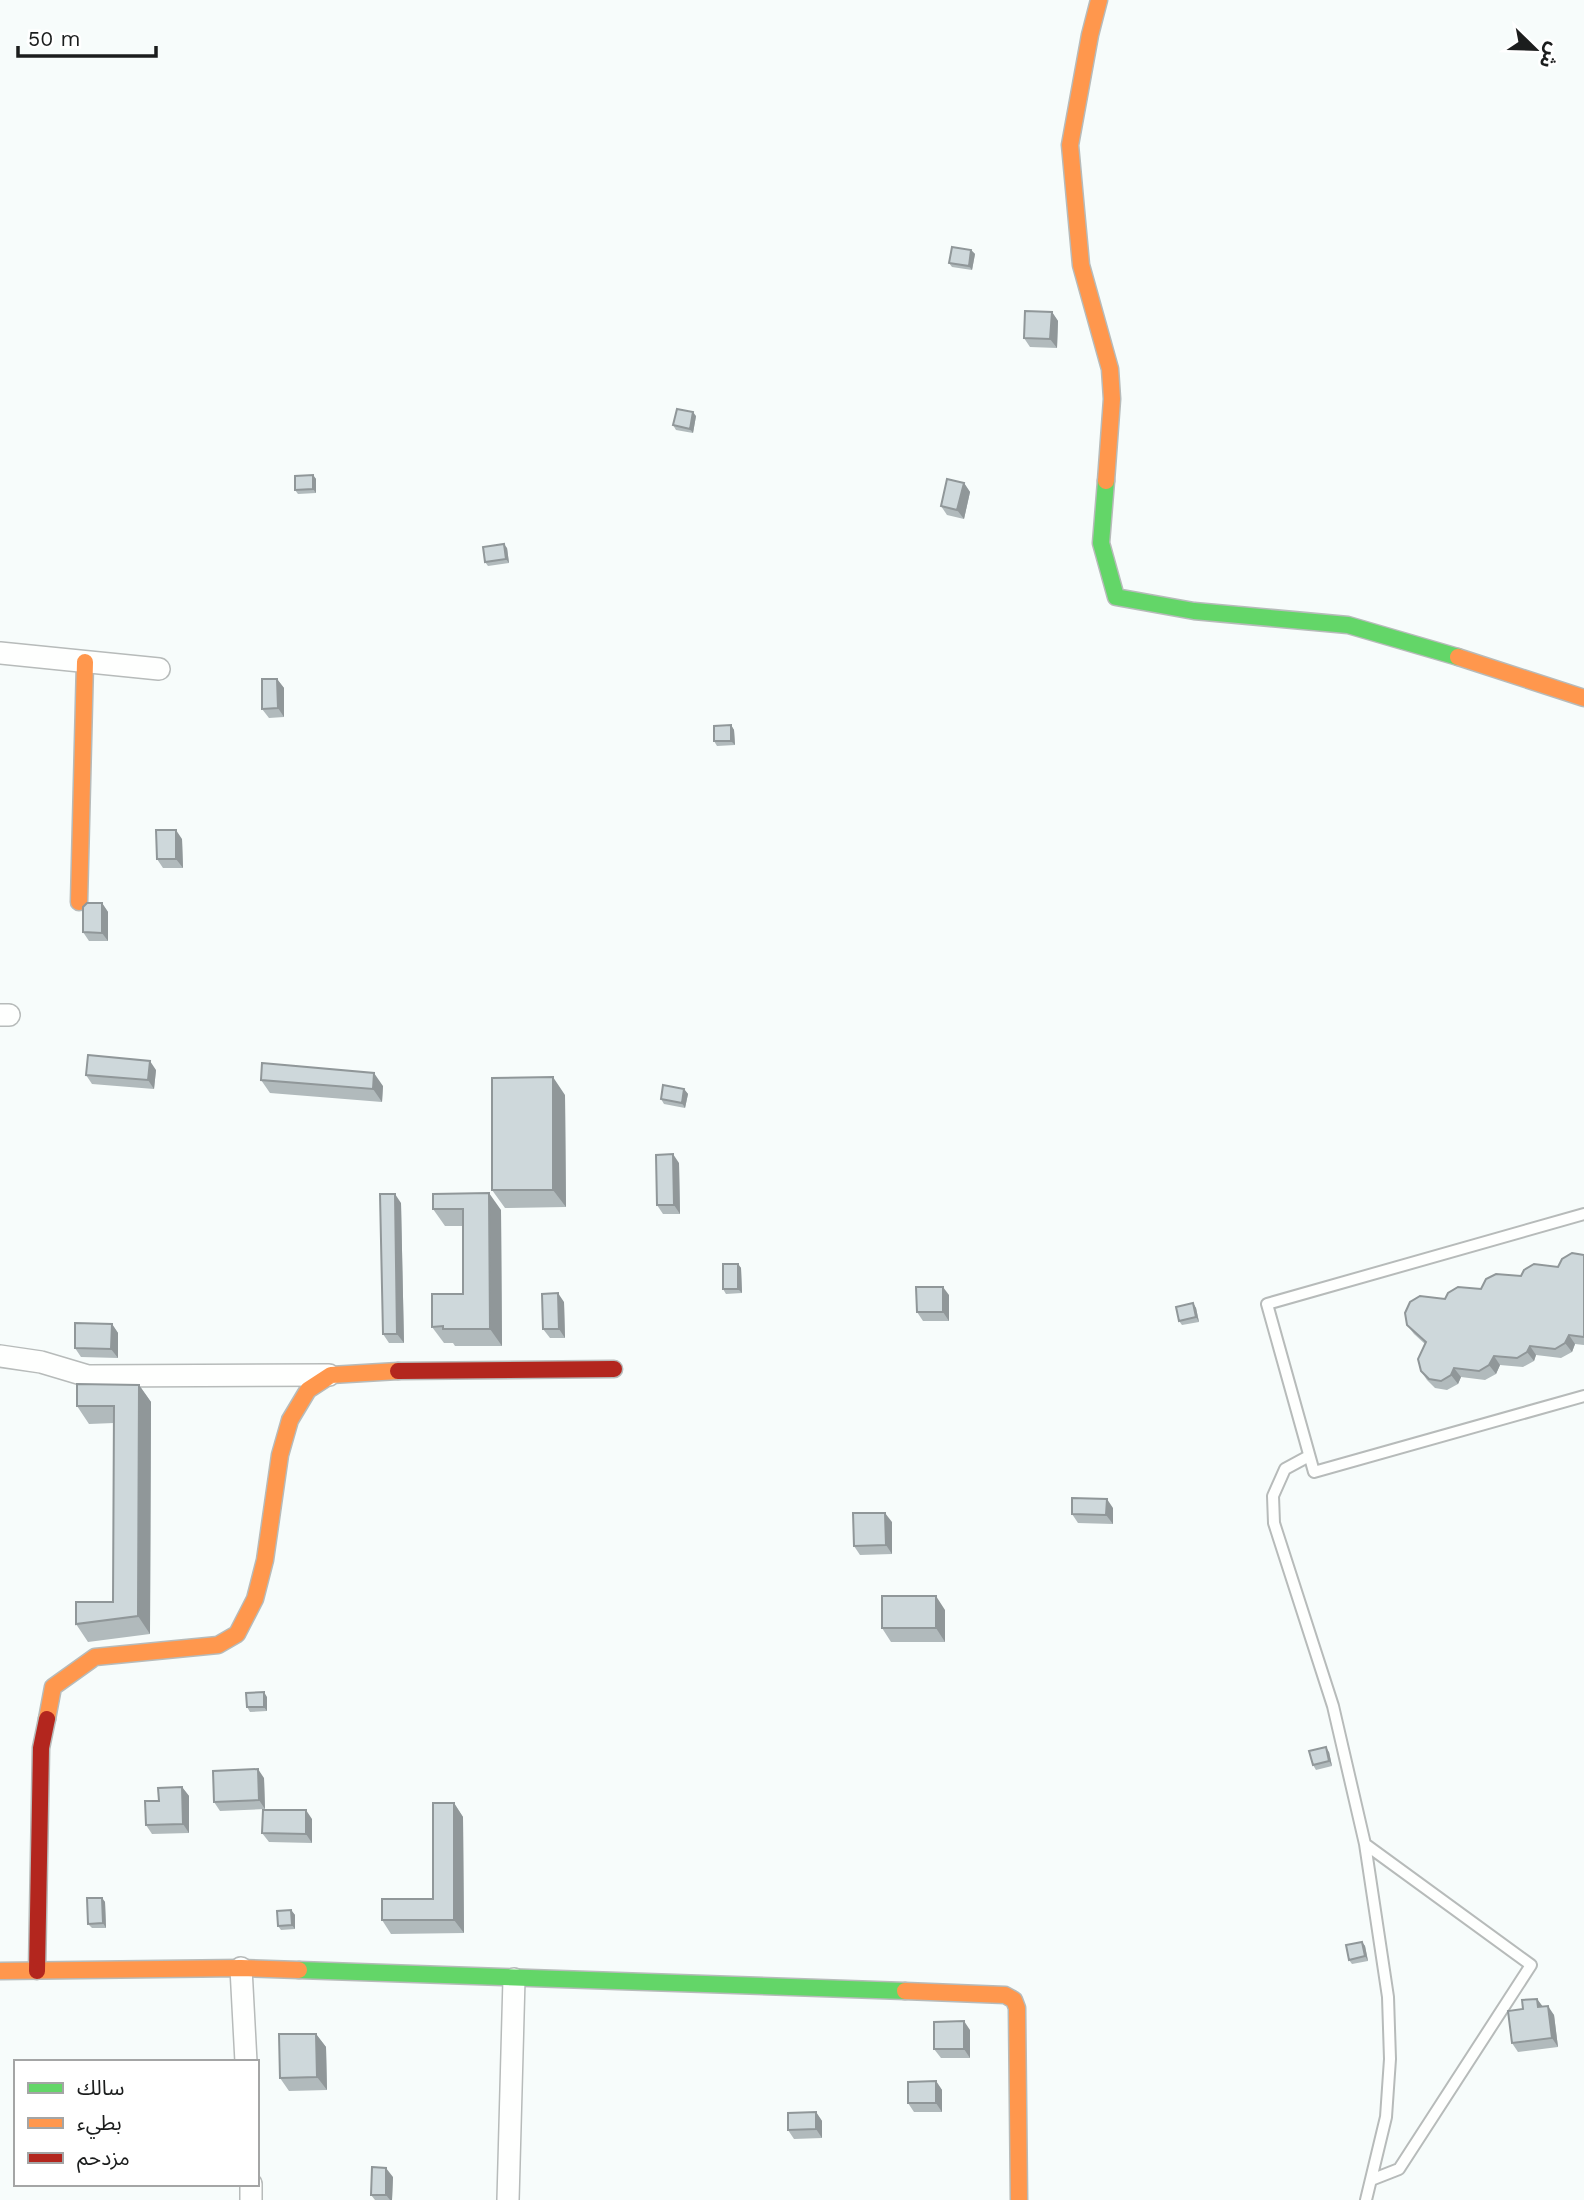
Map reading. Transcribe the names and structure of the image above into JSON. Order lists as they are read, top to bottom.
{
  "legend": ["سالك", "بطيء", "مزدحم"],
  "scale_bar": "50 m",
  "north": "bottom right"
}
